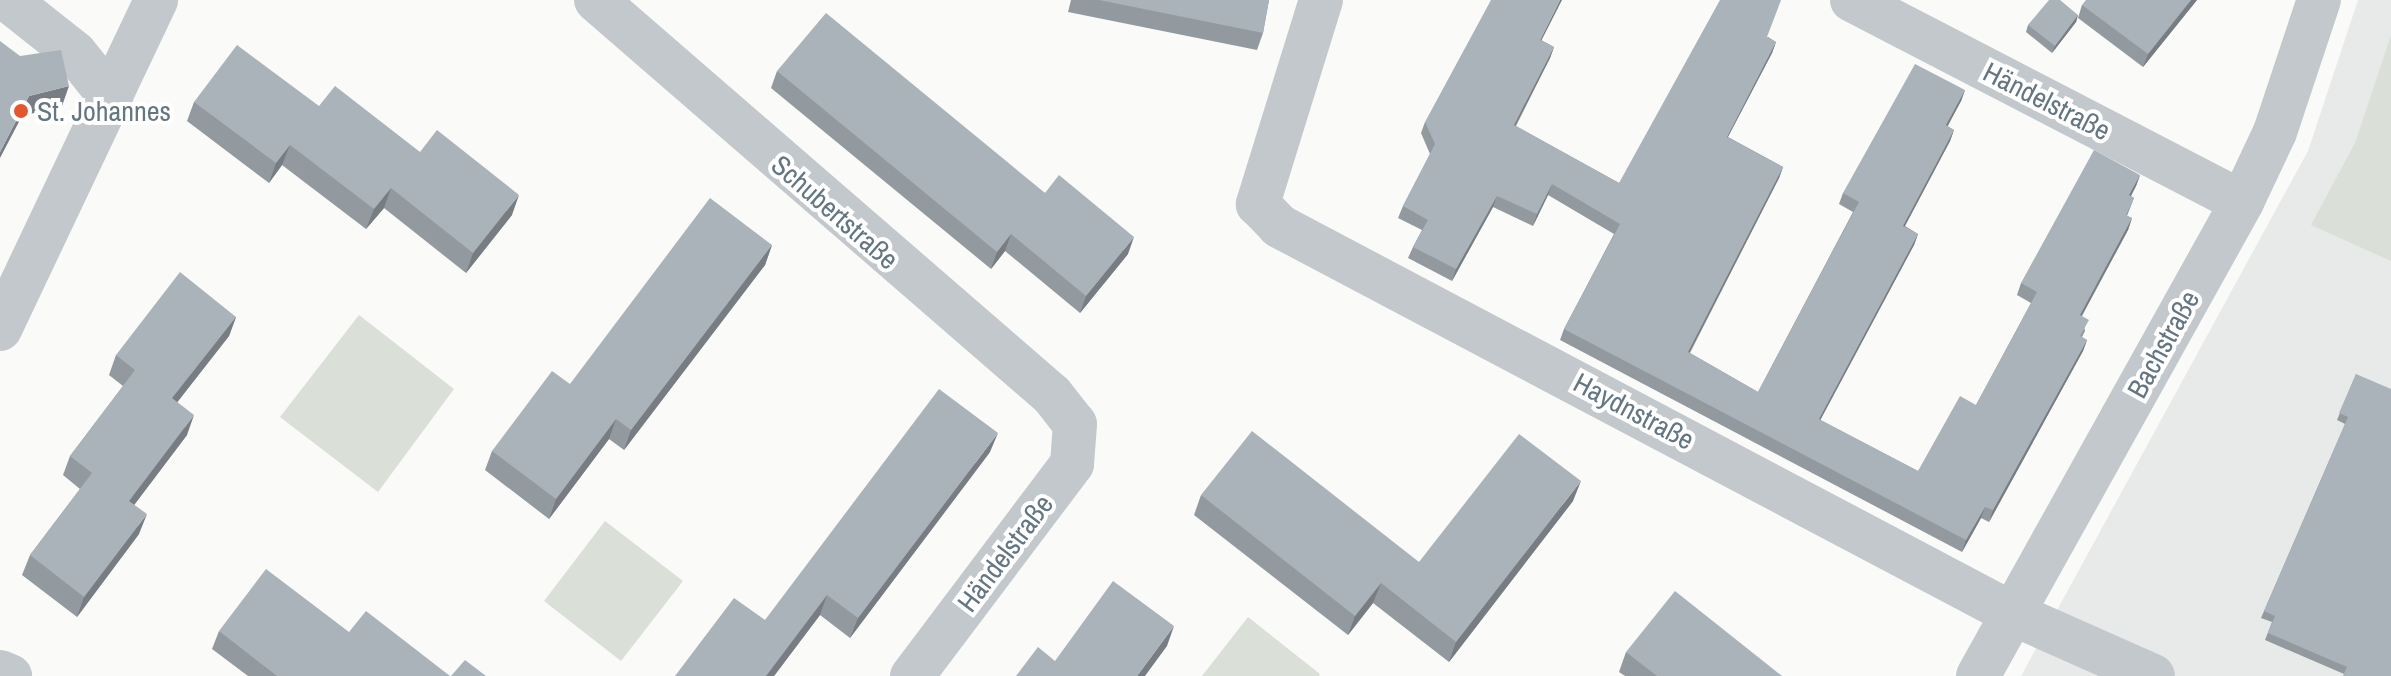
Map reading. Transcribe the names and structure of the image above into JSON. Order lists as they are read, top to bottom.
{
  "streets": {
    "street": [
      "Händelstraße",
      "Schubertstraße",
      "Bachstraße",
      "Haydnstraße"
    ]
  },
  "crossings": [
    ["Händelstraße", "Schubertstraße"],
    ["Händelstraße", "Bachstraße"],
    ["Bachstraße", "Haydnstraße"]
  ],
  "places": ["St. Johannes"]
}
